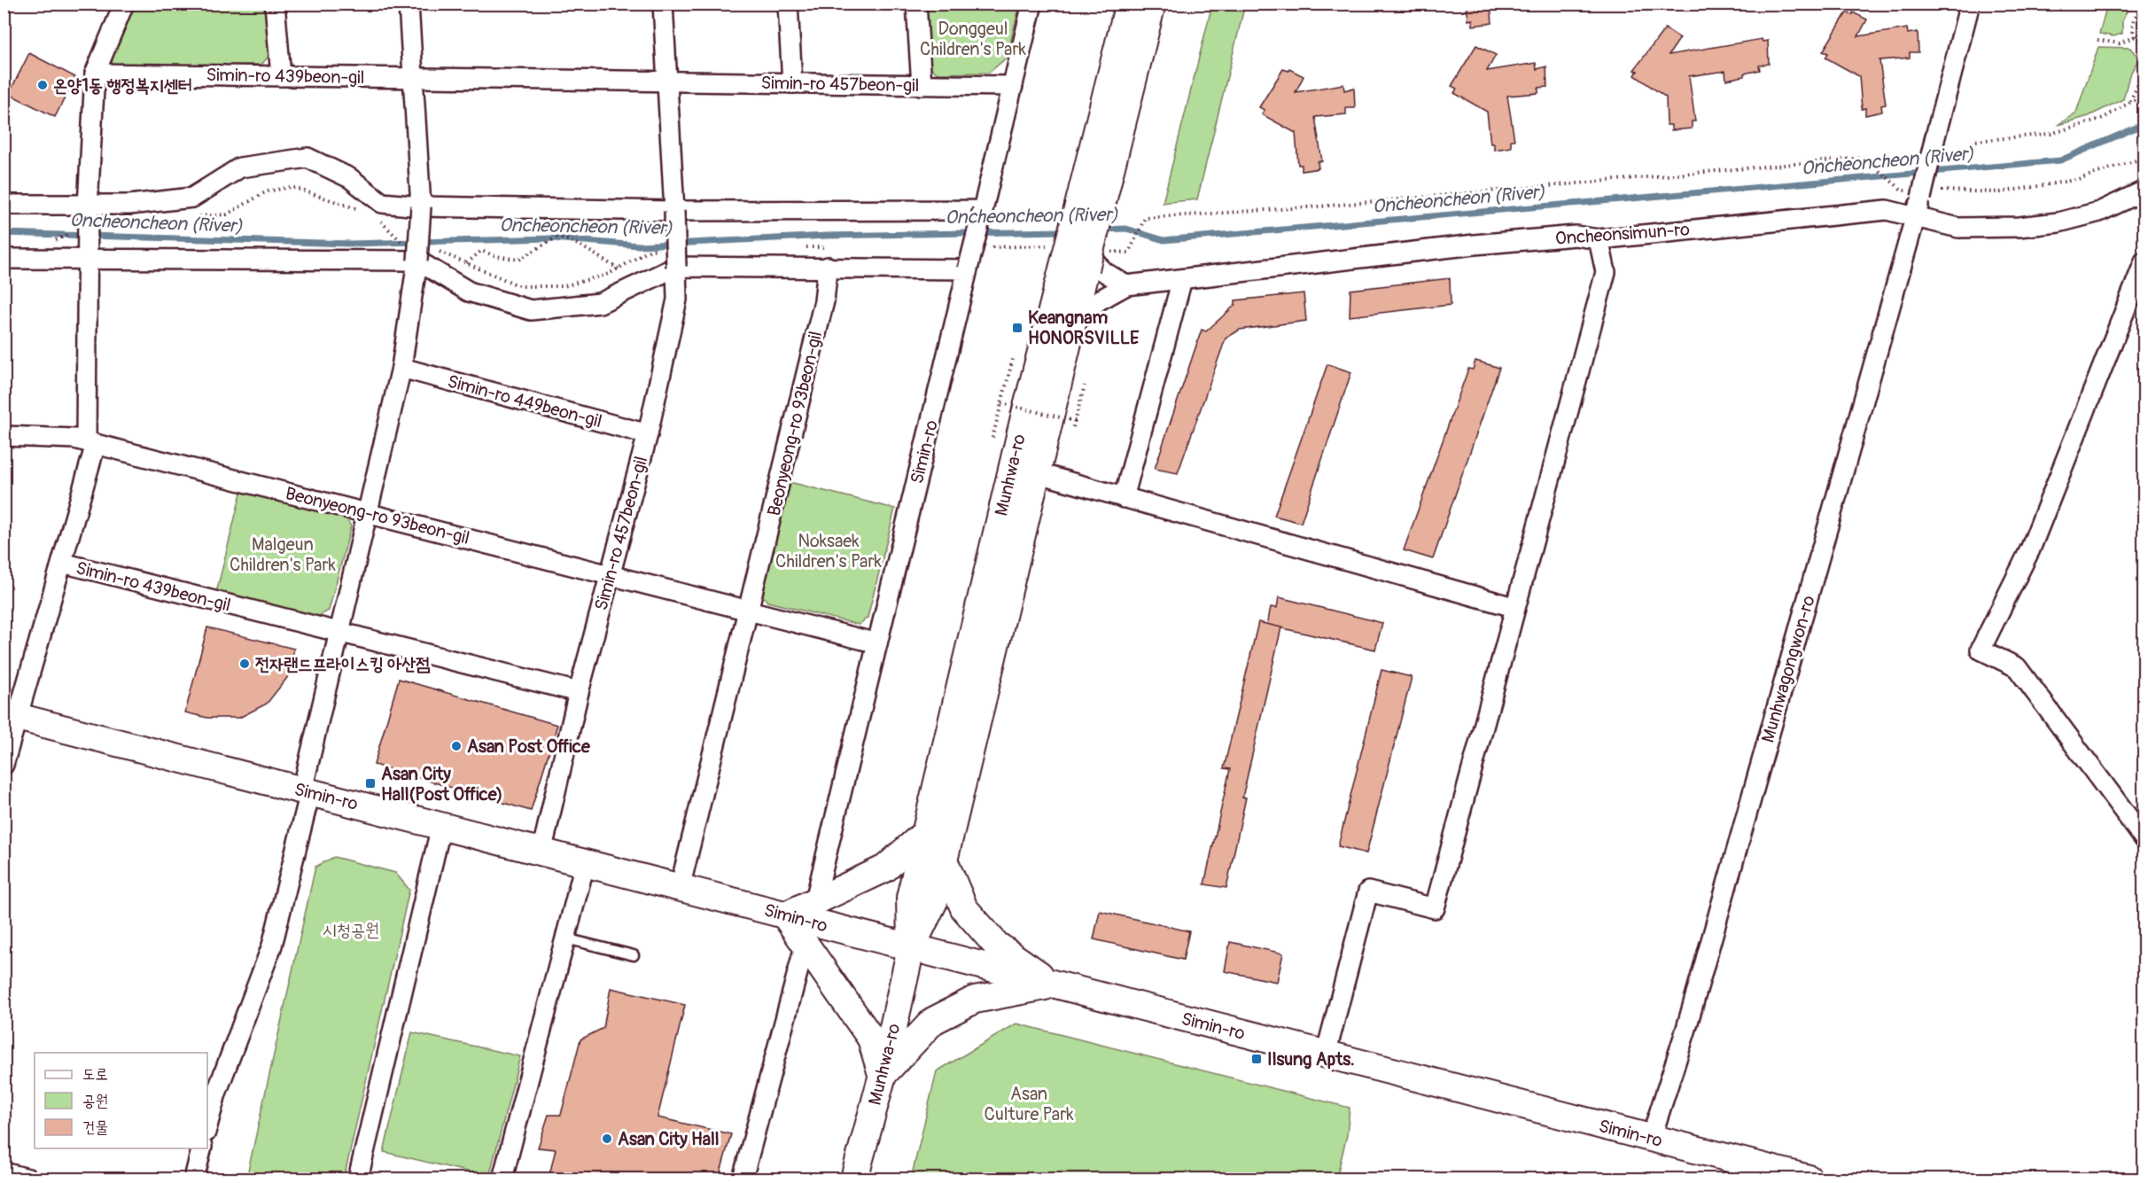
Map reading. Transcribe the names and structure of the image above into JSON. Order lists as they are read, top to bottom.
{
  "streets": {
    "main road": ["Simin-ro", "Munhwa-ro"],
    "street": [
      "Simin-ro 439beon-gil",
      "Simin-ro 457beon-gil",
      "Oncheonsimun-ro",
      "Simin-ro 449beon-gil",
      "Beonyeong-ro 93beon-gil",
      "Munhwagongwon-ro"
    ]
  },
  "crossings": [
    ["Simin-ro 439beon-gil", "Simin-ro"],
    ["Simin-ro 457beon-gil", "Simin-ro 449beon-gil"],
    ["Simin-ro 457beon-gil", "Beonyeong-ro 93beon-gil"],
    ["Simin-ro 457beon-gil", "Simin-ro"],
    ["Oncheonsimun-ro", "Munhwagongwon-ro"],
    ["Beonyeong-ro 93beon-gil", "Simin-ro"],
    ["Simin-ro", "Munhwa-ro"],
    ["Simin-ro", "Munhwagongwon-ro"]
  ],
  "water": ["Oncheoncheon (River)"],
  "parks": [
    "Donggeul Children's Park",
    "Noksaek Children's Park",
    "Malgeun Children's Park",
    "시청공원",
    "Asan Culture Park"
  ],
  "places": {
    "other": [
      "온양1동 행정복지센터",
      "전자랜드프라이스킹 아산점",
      "Asan Post Office",
      "Asan City Hall"
    ],
    "transit": ["Keangnam HONORSVILLE", "Asan City Hall(Post Office)", "Ilsung Apts."]
  },
  "legend": ["도로", "공원", "건물"]
}
